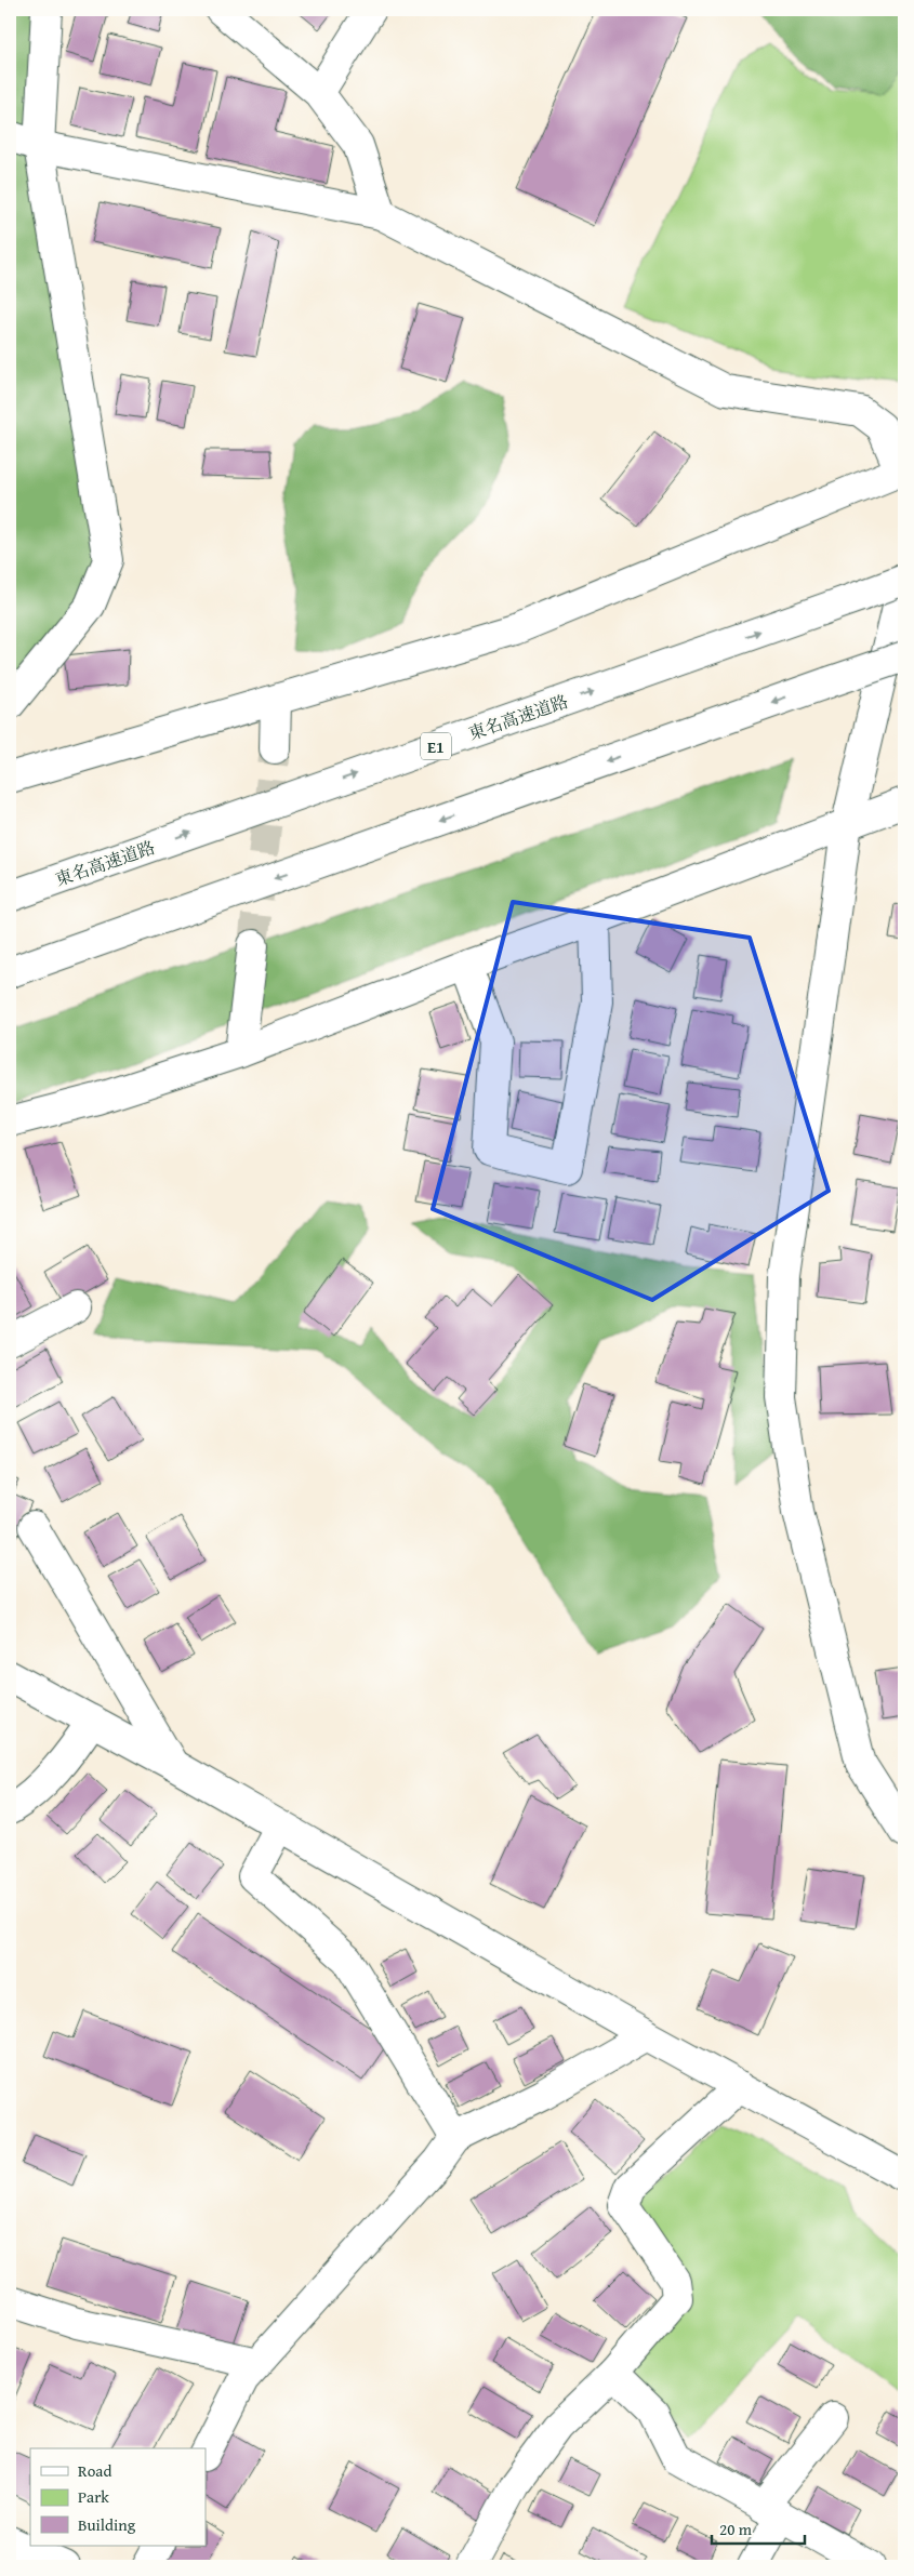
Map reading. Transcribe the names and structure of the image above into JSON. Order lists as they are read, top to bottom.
{
  "streets": {
    "main road": ["東名高速道路", "E1"]
  },
  "legend": ["Road", "Park", "Building"],
  "scale_bar": "20 m"
}
